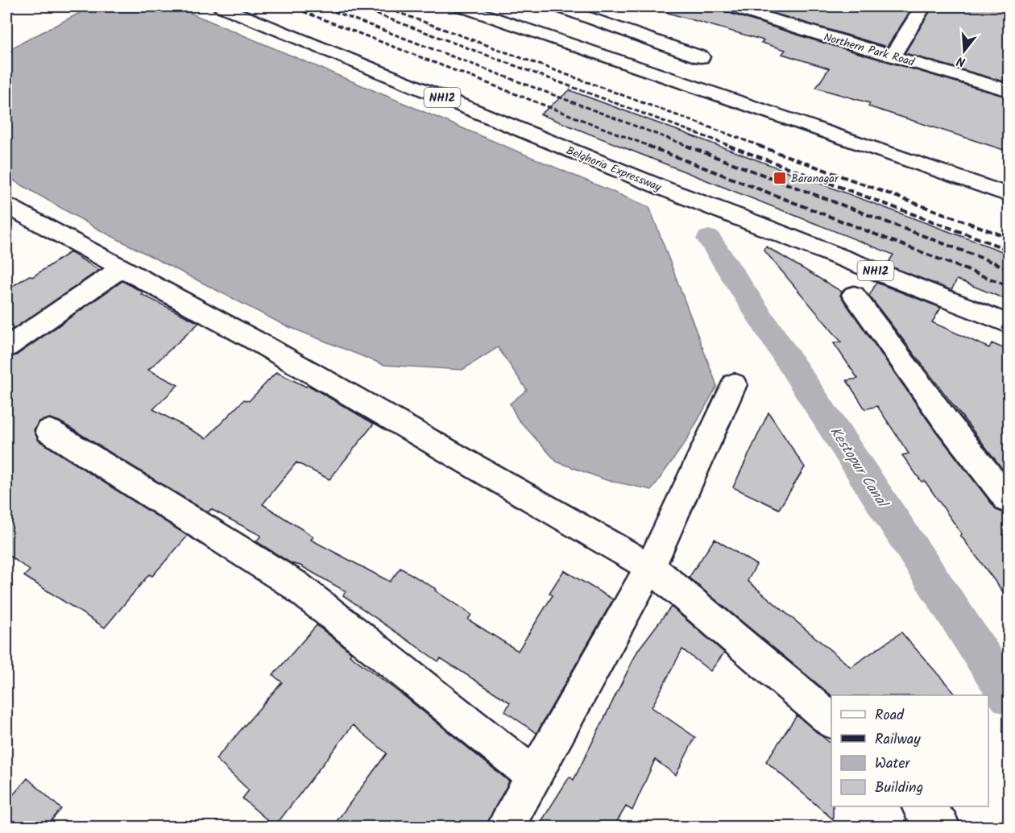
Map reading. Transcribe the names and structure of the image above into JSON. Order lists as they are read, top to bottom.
{
  "streets": {
    "main road": ["Northern Park Road", "NH12", "Belghoria Expressway"]
  },
  "water": ["Kestopur Canal"],
  "places": {
    "transit": ["Baranagar"]
  },
  "legend": [
    "Road",
    "Railway",
    "Water",
    "Building"
  ],
  "north": "bottom"
}
